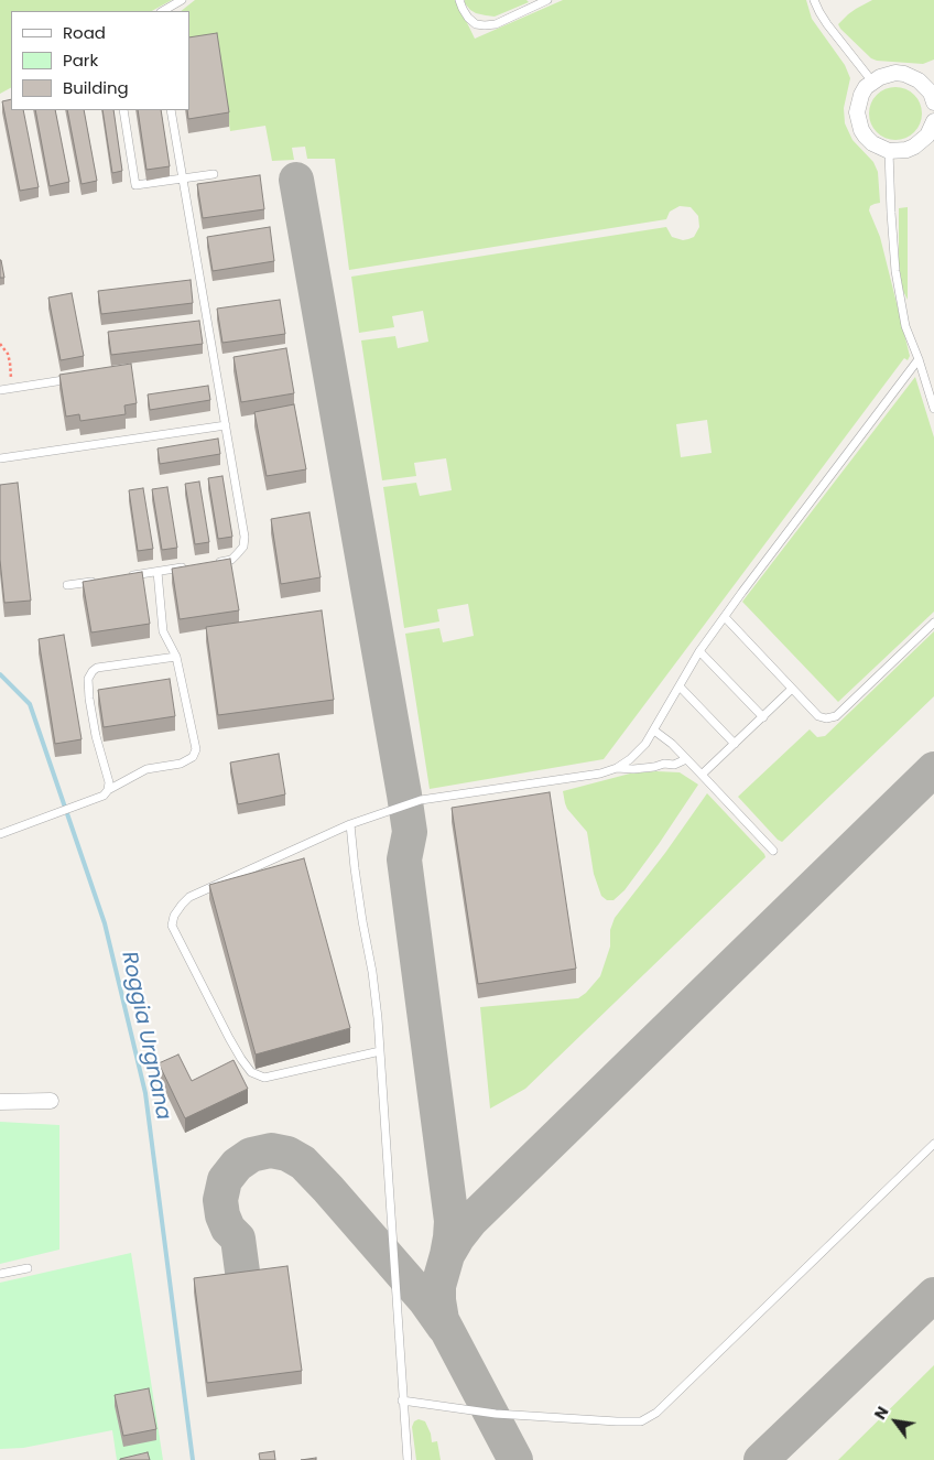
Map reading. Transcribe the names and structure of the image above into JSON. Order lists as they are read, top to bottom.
{
  "water": ["Roggia Urgnana"],
  "legend": ["Road", "Park", "Building"],
  "north": "top left"
}
